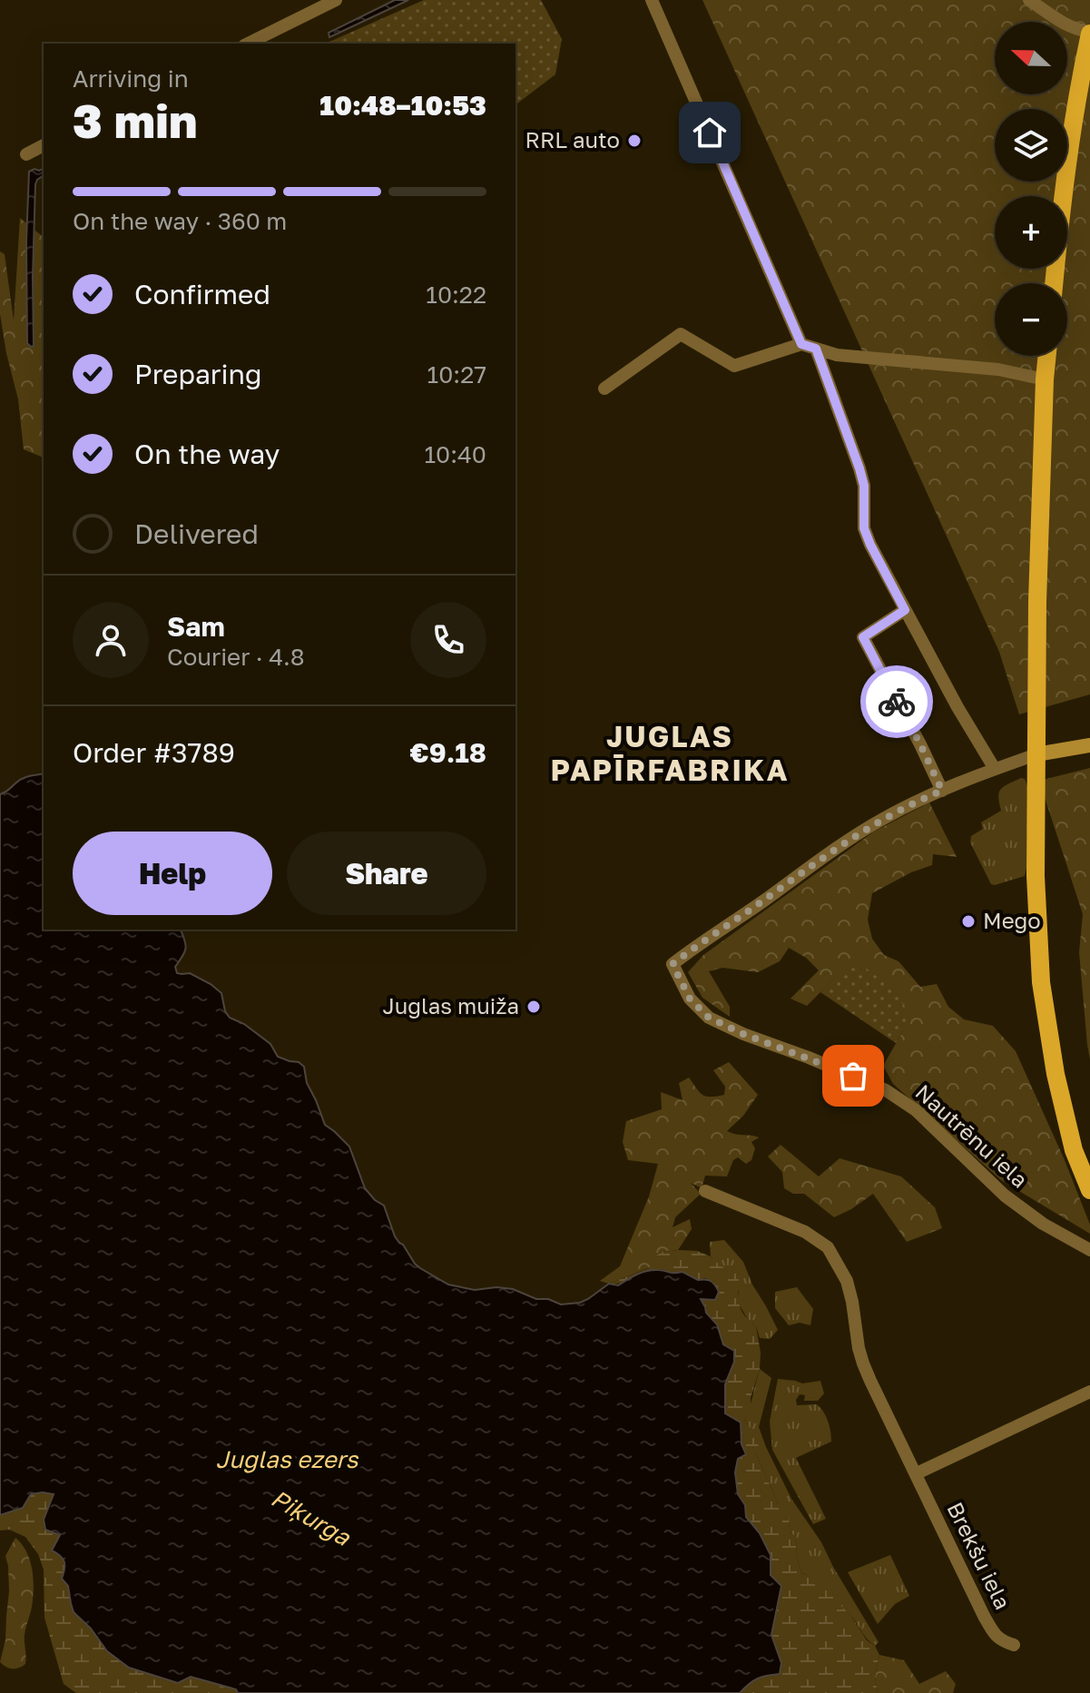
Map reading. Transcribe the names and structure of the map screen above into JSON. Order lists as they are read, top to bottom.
{
  "streets": {
    "street": ["Nautrēnu iela", "Brekšu iela"]
  },
  "districts": ["JUGLAS PAPĪRFABRIKA"],
  "water": ["Juglas ezers", "Piķurga"],
  "places": ["RRL auto", "Mego", "Juglas muiža"],
  "north": "left",
  "page": {
    "map_buttons": ["+", "−"],
    "heading": ["3 min", "Arriving in", "10:48–10:53"],
    "panel": [
      "Sam",
      "Courier · 4.8",
      "Order #3789",
      "€9.18"
    ],
    "bar": "On the way · 360 m",
    "list": [
      ["Confirmed", "10:22"],
      ["Preparing", "10:27"],
      ["On the way", "10:40"],
      "Delivered"
    ],
    "buttons": ["Help", "Share"]
  }
}
